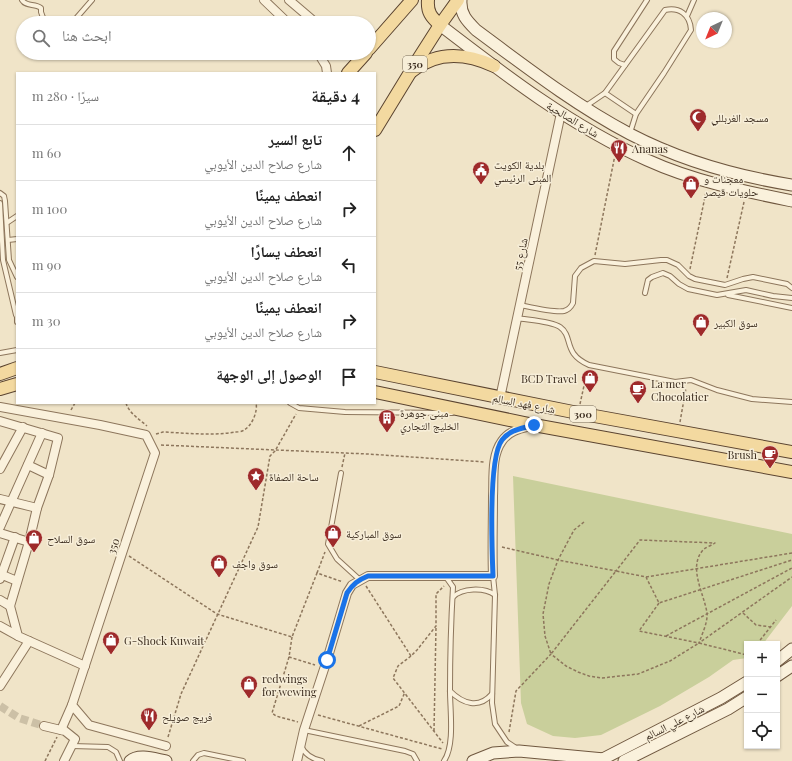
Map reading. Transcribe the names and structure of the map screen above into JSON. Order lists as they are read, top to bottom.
{
  "streets": {
    "main road": ["350", "شارع فهد السالم", "300"],
    "street": ["شارع الصالحية", "شارع 55", "شارع علي السالم"]
  },
  "crossings": [
    ["350", "شارع الصالحية"],
    ["شارع الصالحية", "شارع 55"],
    ["شارع 55", "شارع فهد السالم"]
  ],
  "places": {
    "mosque": ["مسجد الغربللي"],
    "restaurant": ["Ananas", "فريج صويلح"],
    "public building": ["بلدية الكويت المبنى الرئيسي"],
    "shop": [
      "معجنات و حلويات قيصر",
      "سوق الكبير",
      "BCD Travel",
      "سوق المباركية",
      "سوق السلاح",
      "سوق واجف",
      "G-Shock Kuwait",
      "redwings for wewing"
    ],
    "cafe": ["La mer Chocolatier", "Brush"],
    "building": ["مبنى جوهرة الخليج التجاري"],
    "place": ["ساحة الصفاة"]
  },
  "north": "bottom left",
  "page": {
    "search": "ابحث هنا",
    "heading": ["4 دقيقة", "سيرًا · 280 m"],
    "list": [
      ["تابع السير", "شارع صلاح الدين الأيوبي", "60 m"],
      ["انعطف يمينًا", "شارع صلاح الدين الأيوبي", "100 m"],
      ["انعطف يسارًا", "شارع صلاح الدين الأيوبي", "90 m"],
      ["انعطف يمينًا", "شارع صلاح الدين الأيوبي", "30 m"],
      "الوصول إلى الوجهة"
    ],
    "map_buttons": ["+", "−"]
  }
}
